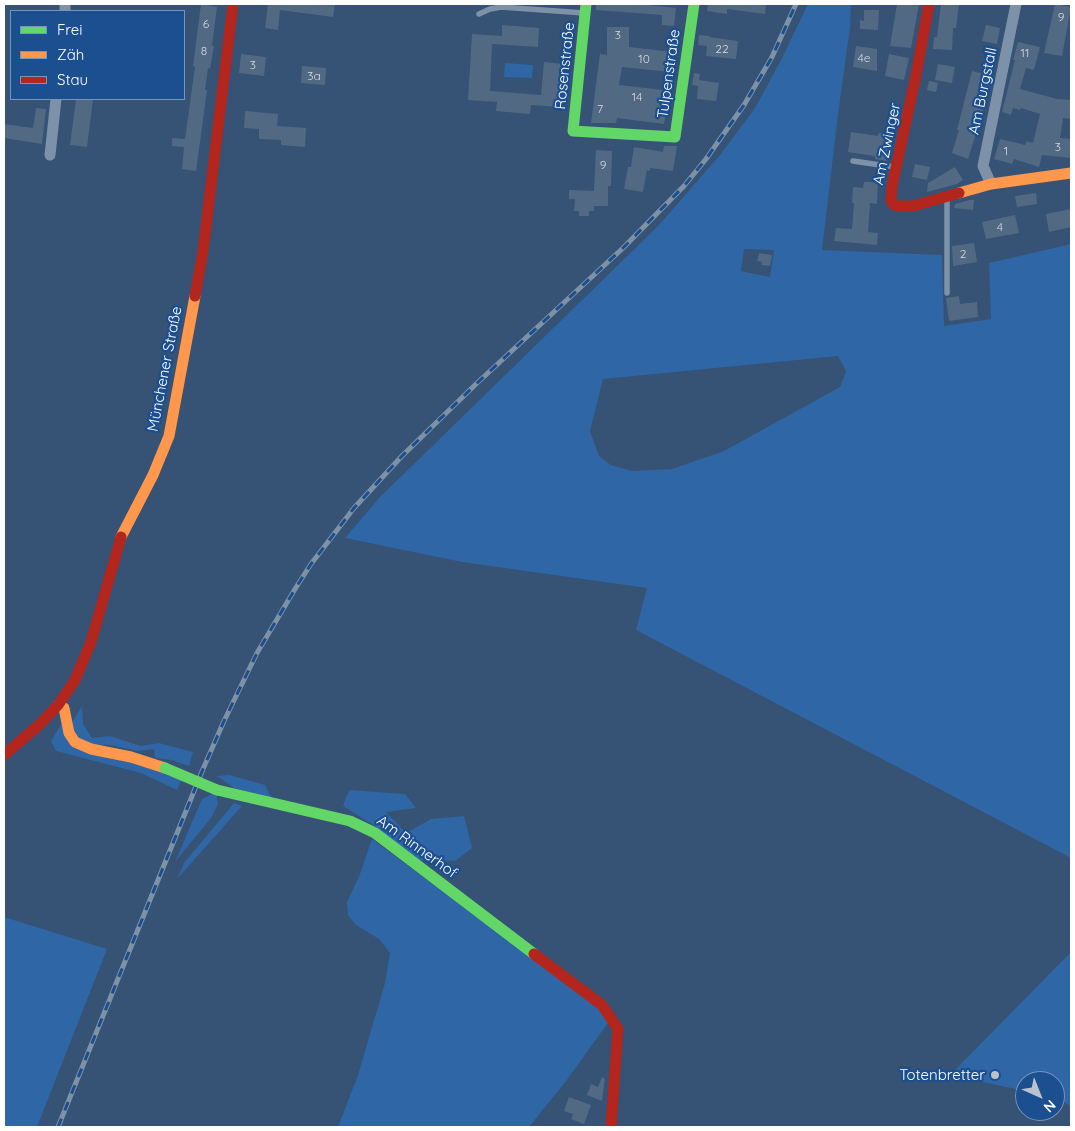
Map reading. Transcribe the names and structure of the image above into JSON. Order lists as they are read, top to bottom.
{
  "streets": {
    "street": [
      "Rosenstraße",
      "Tulpenstraße",
      "Am Burgstall",
      "Am Zwinger",
      "Münchener Straße",
      "Am Rinnerhof"
    ]
  },
  "crossings": [
    ["Rosenstraße", "Tulpenstraße"],
    ["Am Burgstall", "Am Zwinger"],
    ["Münchener Straße", "Am Rinnerhof"]
  ],
  "places": ["Totenbretter"],
  "house_numbers": [
    "9",
    "6",
    "3",
    "22",
    "8",
    "11",
    "4e",
    "10",
    "3",
    "3a",
    "14",
    "7",
    "3",
    "1",
    "9",
    "4",
    "2"
  ],
  "legend": ["Frei", "Zäh", "Stau"],
  "north": "bottom right"
}
